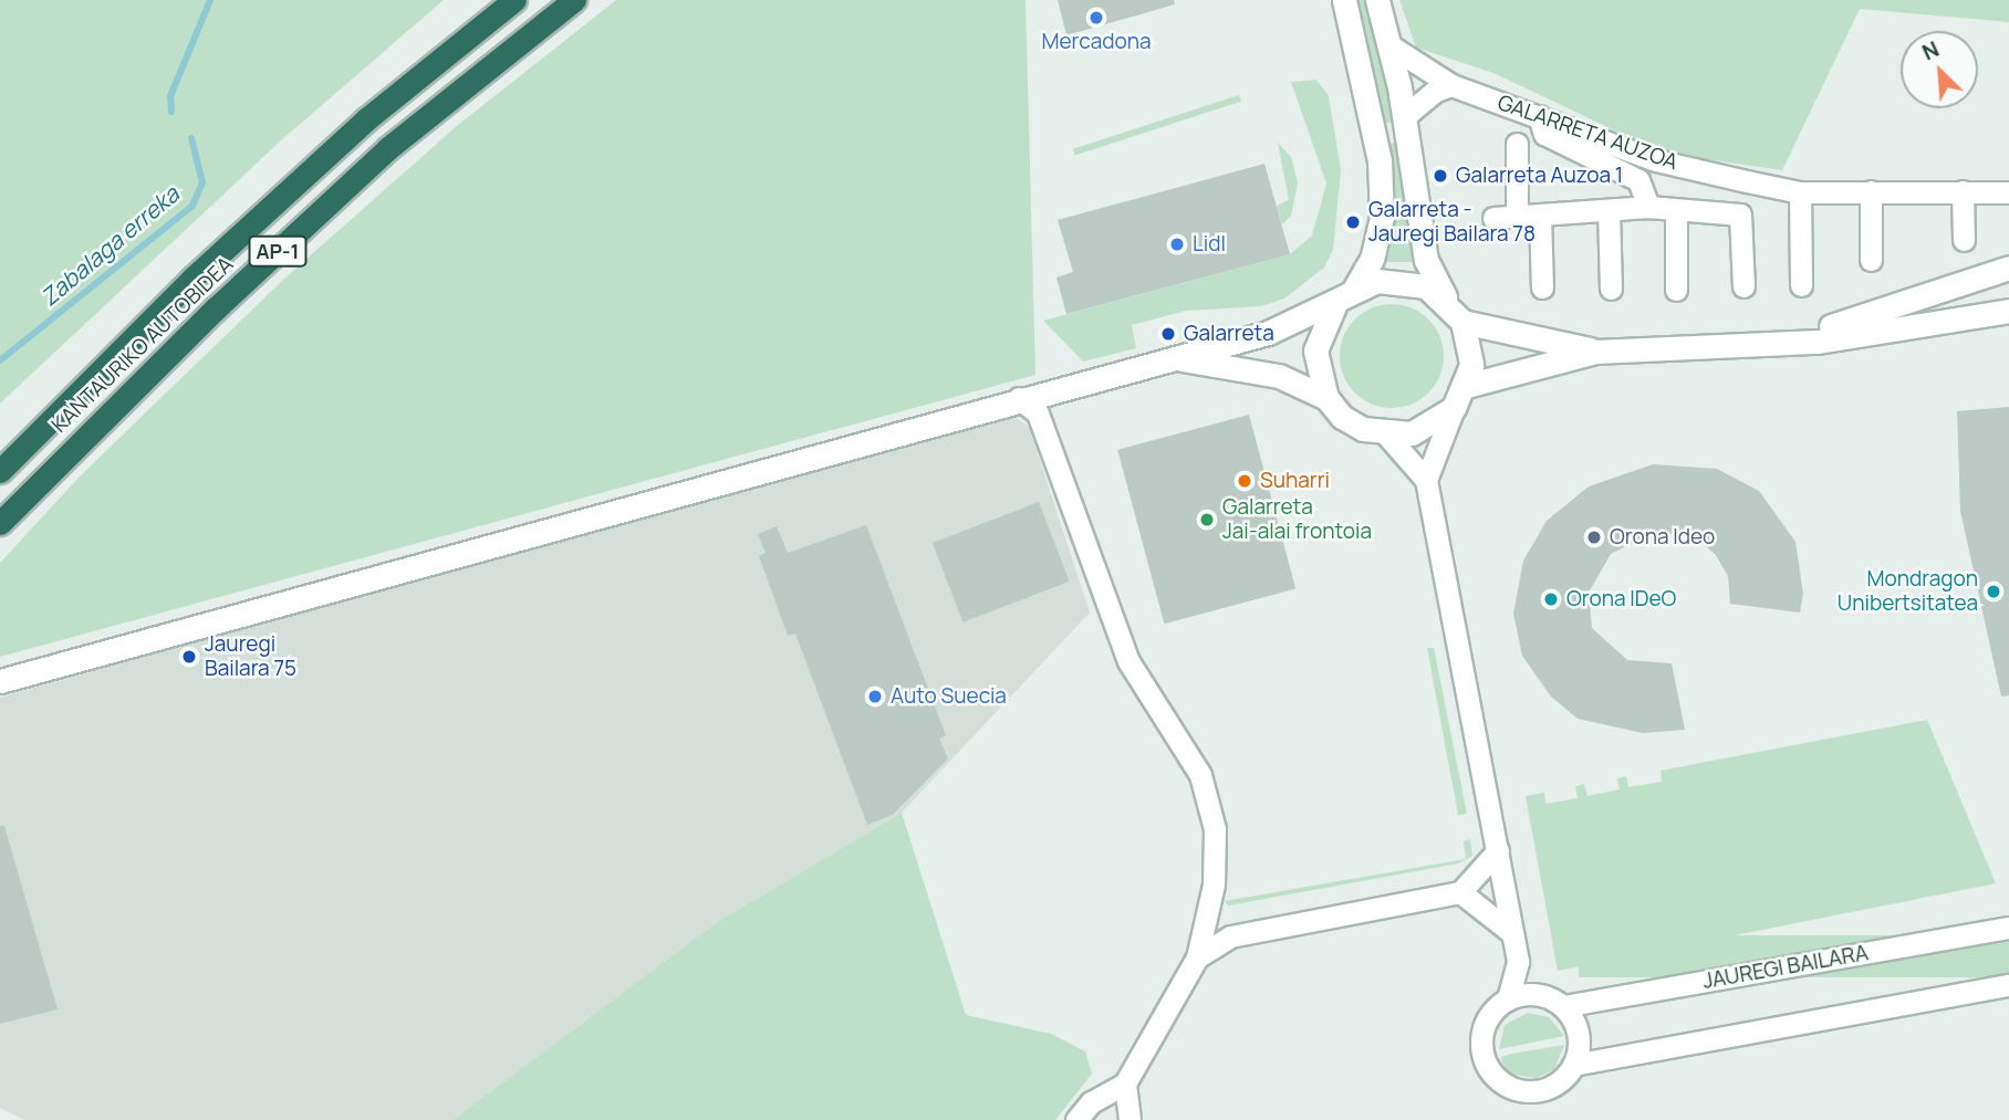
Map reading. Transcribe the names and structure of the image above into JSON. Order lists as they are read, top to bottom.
{
  "streets": {
    "highway": ["AP-1", "KANTAURIKO AUTOBIDEA"],
    "street": ["GALARRETA AUZOA", "JAUREGI BAILARA"]
  },
  "water": ["Zabalaga erreka"],
  "places": [
    "Mercadona",
    "Galarreta Auzoa 1",
    "Galarreta - Jauregi Bailara 78",
    "Lidl",
    "Galarreta",
    "Suharri",
    "Galarreta Jai-alai frontoia",
    "Orona Ideo",
    "Mondragon Unibertsitatea",
    "Orona IDeO",
    "Jauregi Bailara 75",
    "Auto Suecia"
  ],
  "north": "top left"
}
